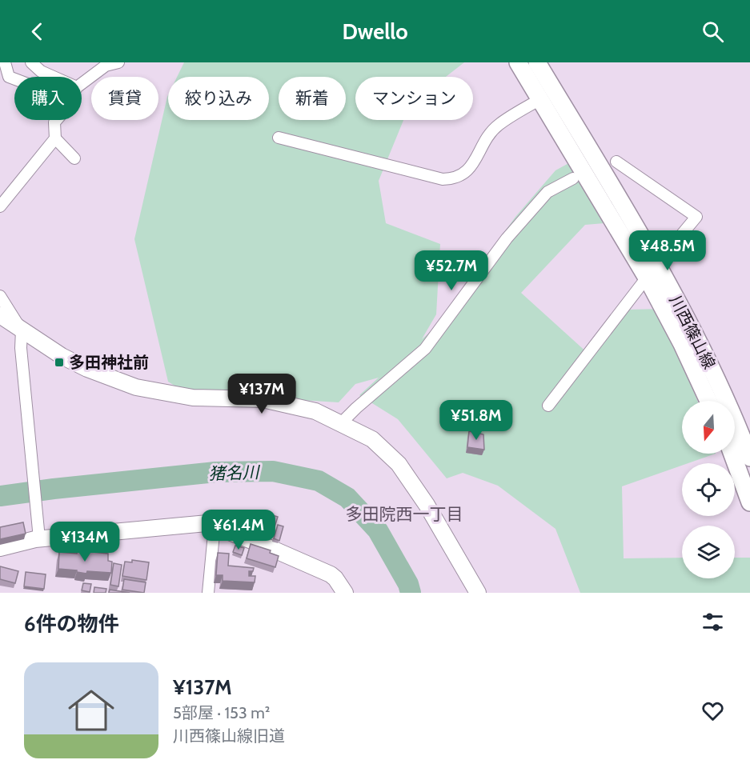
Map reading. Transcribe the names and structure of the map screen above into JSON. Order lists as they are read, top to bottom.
{
  "streets": {
    "main road": ["川西篠山線"]
  },
  "districts": ["多田院西一丁目"],
  "water": ["猪名川"],
  "places": {
    "transit": ["多田神社前"]
  },
  "north": "bottom",
  "page": {
    "header": "Dwello",
    "chip": [
      "購入",
      "賃貸",
      "絞り込み",
      "新着",
      "マンション"
    ],
    "price": [
      "¥48.5M",
      "¥52.7M",
      "¥137M",
      "¥51.8M",
      "¥61.4M",
      "¥134M"
    ],
    "heading": "6件の物件",
    "list": [
      {
        "name": "¥137M",
        "note": "5部屋 · 153 m² · 川西篠山線旧道"
      }
    ]
  }
}
